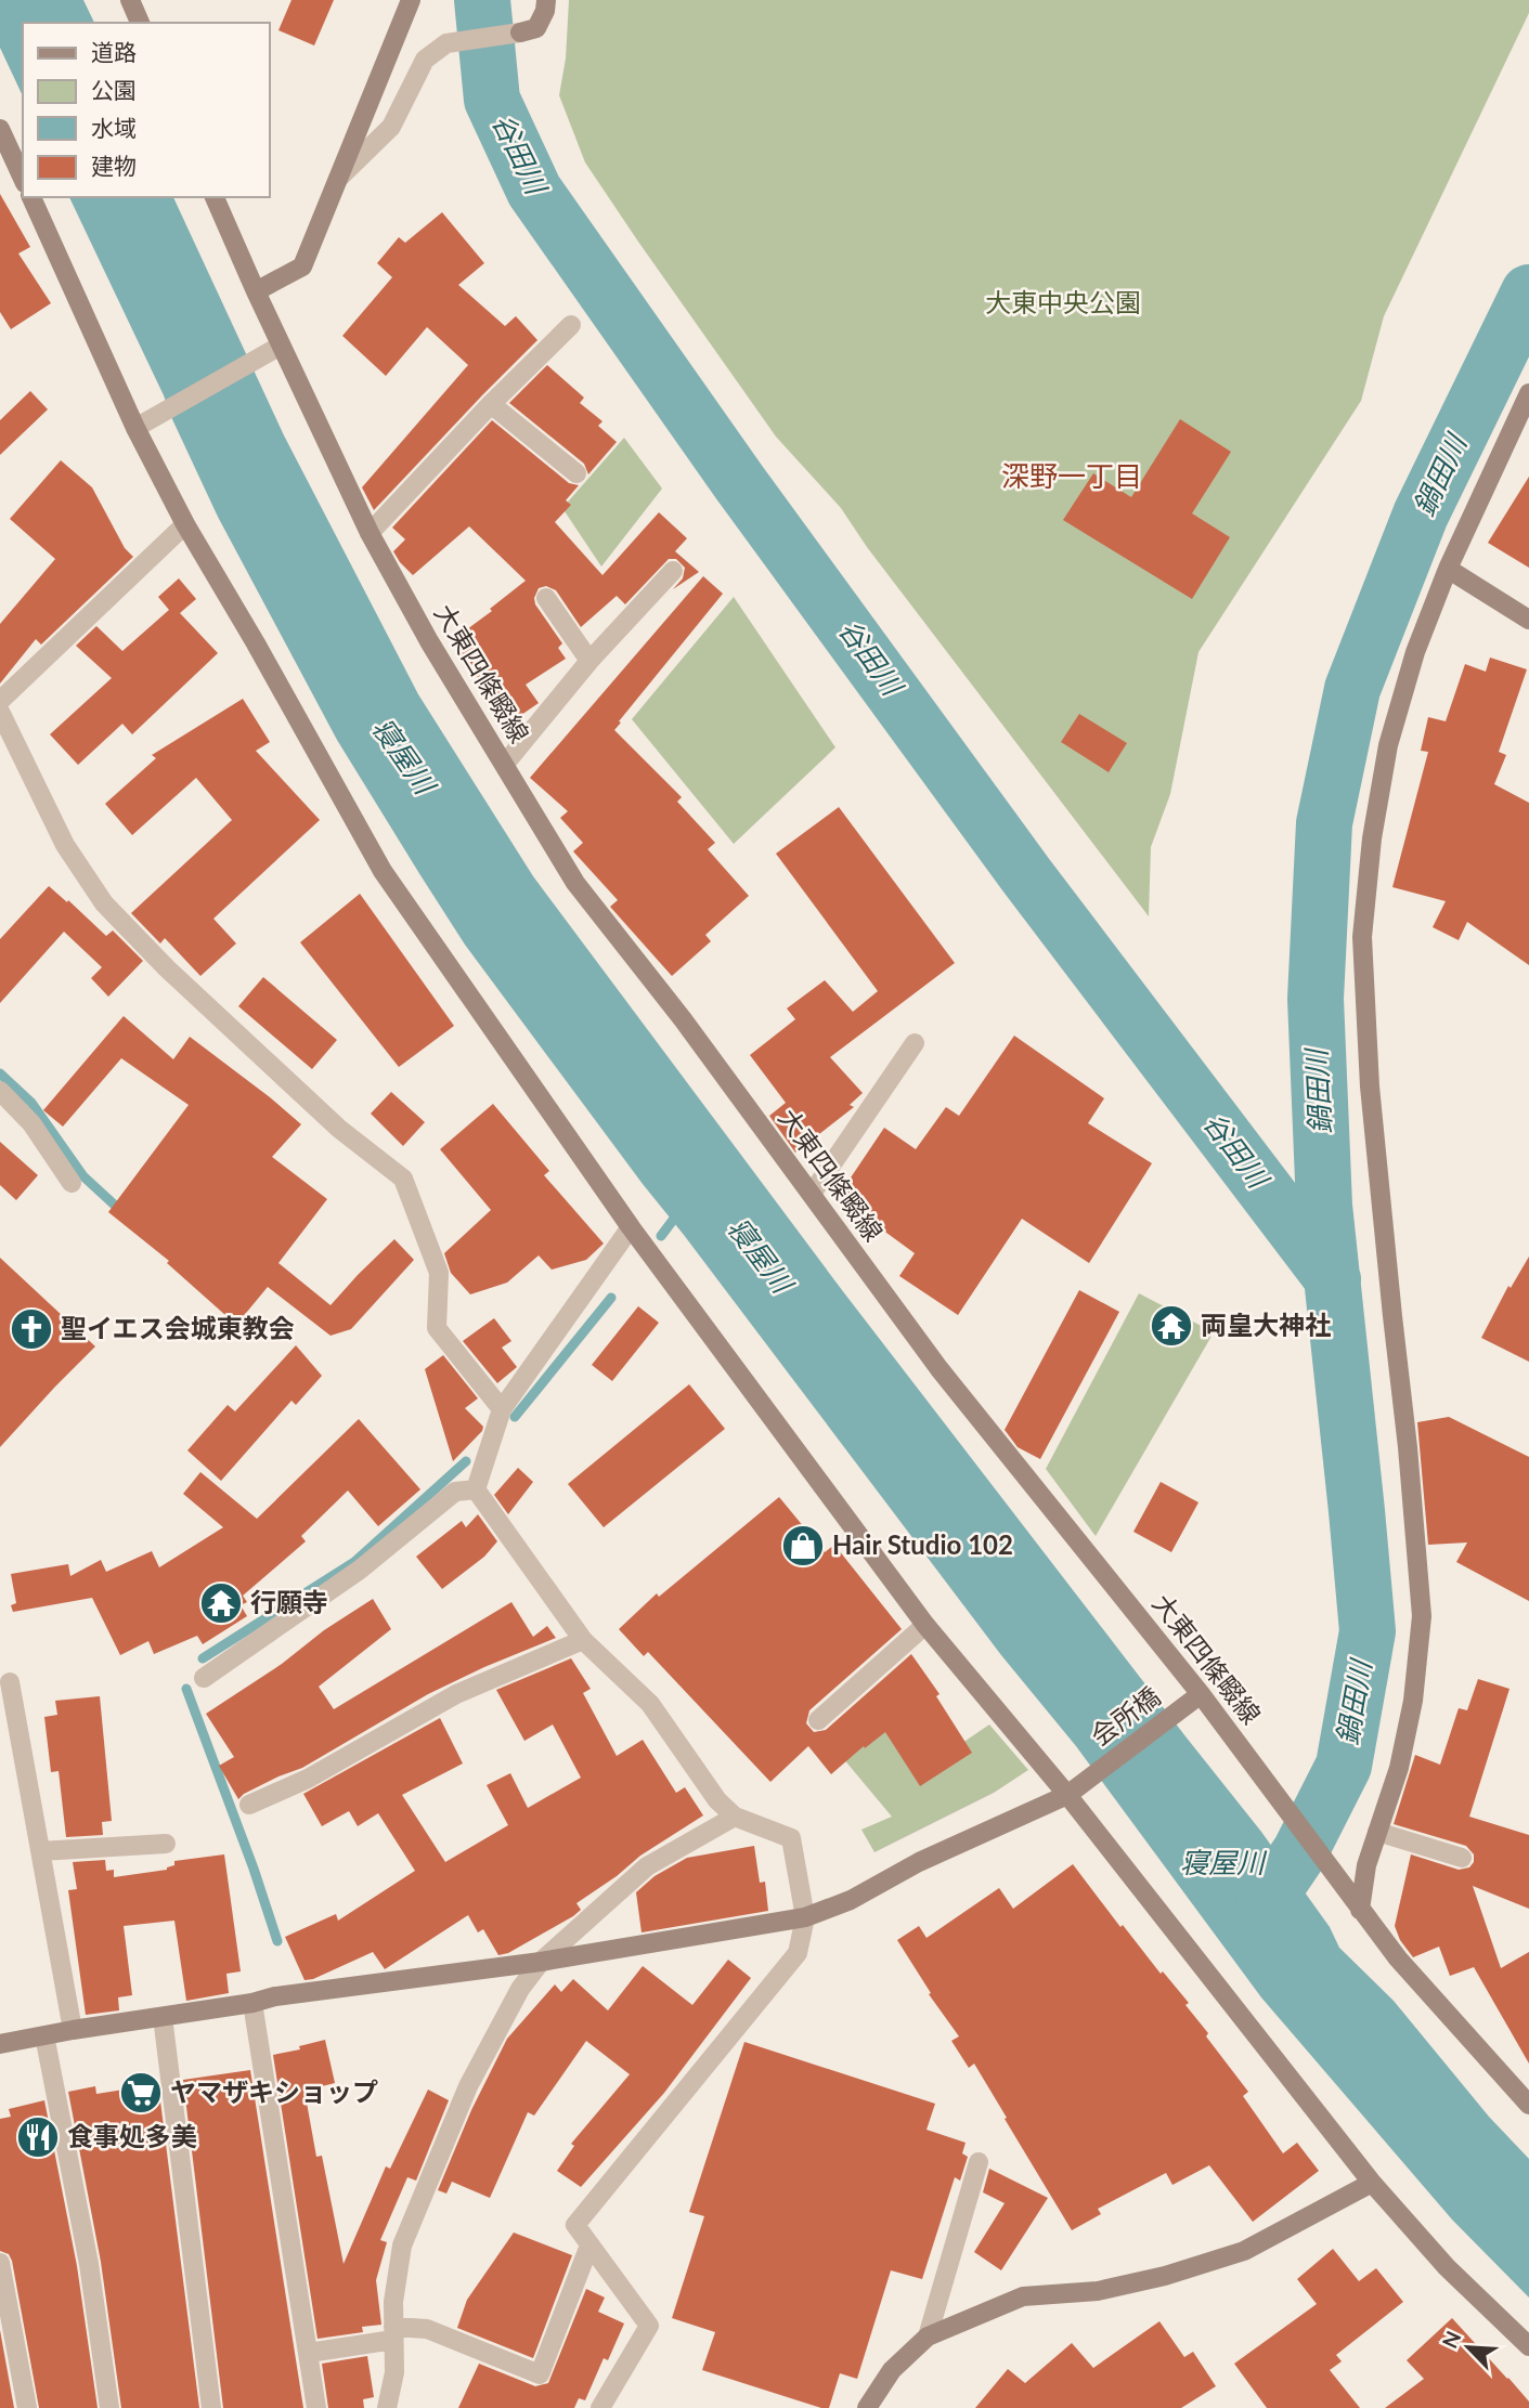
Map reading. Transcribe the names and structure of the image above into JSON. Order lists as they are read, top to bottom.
{
  "streets": {
    "street": ["大東四條畷線", "会所橋"]
  },
  "crossings": [
    ["大東四條畷線", "会所橋"]
  ],
  "districts": ["深野一丁目"],
  "water": ["谷田川", "鍋田川", "寝屋川"],
  "parks": ["大東中央公園"],
  "places": {
    "temple": ["両皇大神社", "行願寺"],
    "church": ["聖イエス会城東教会"],
    "shop": ["Hair Studio 102"],
    "supermarket": ["ヤマザキショップ"],
    "restaurant": ["食事処多美"]
  },
  "legend": [
    "道路",
    "公園",
    "水域",
    "建物"
  ],
  "north": "top left"
}
